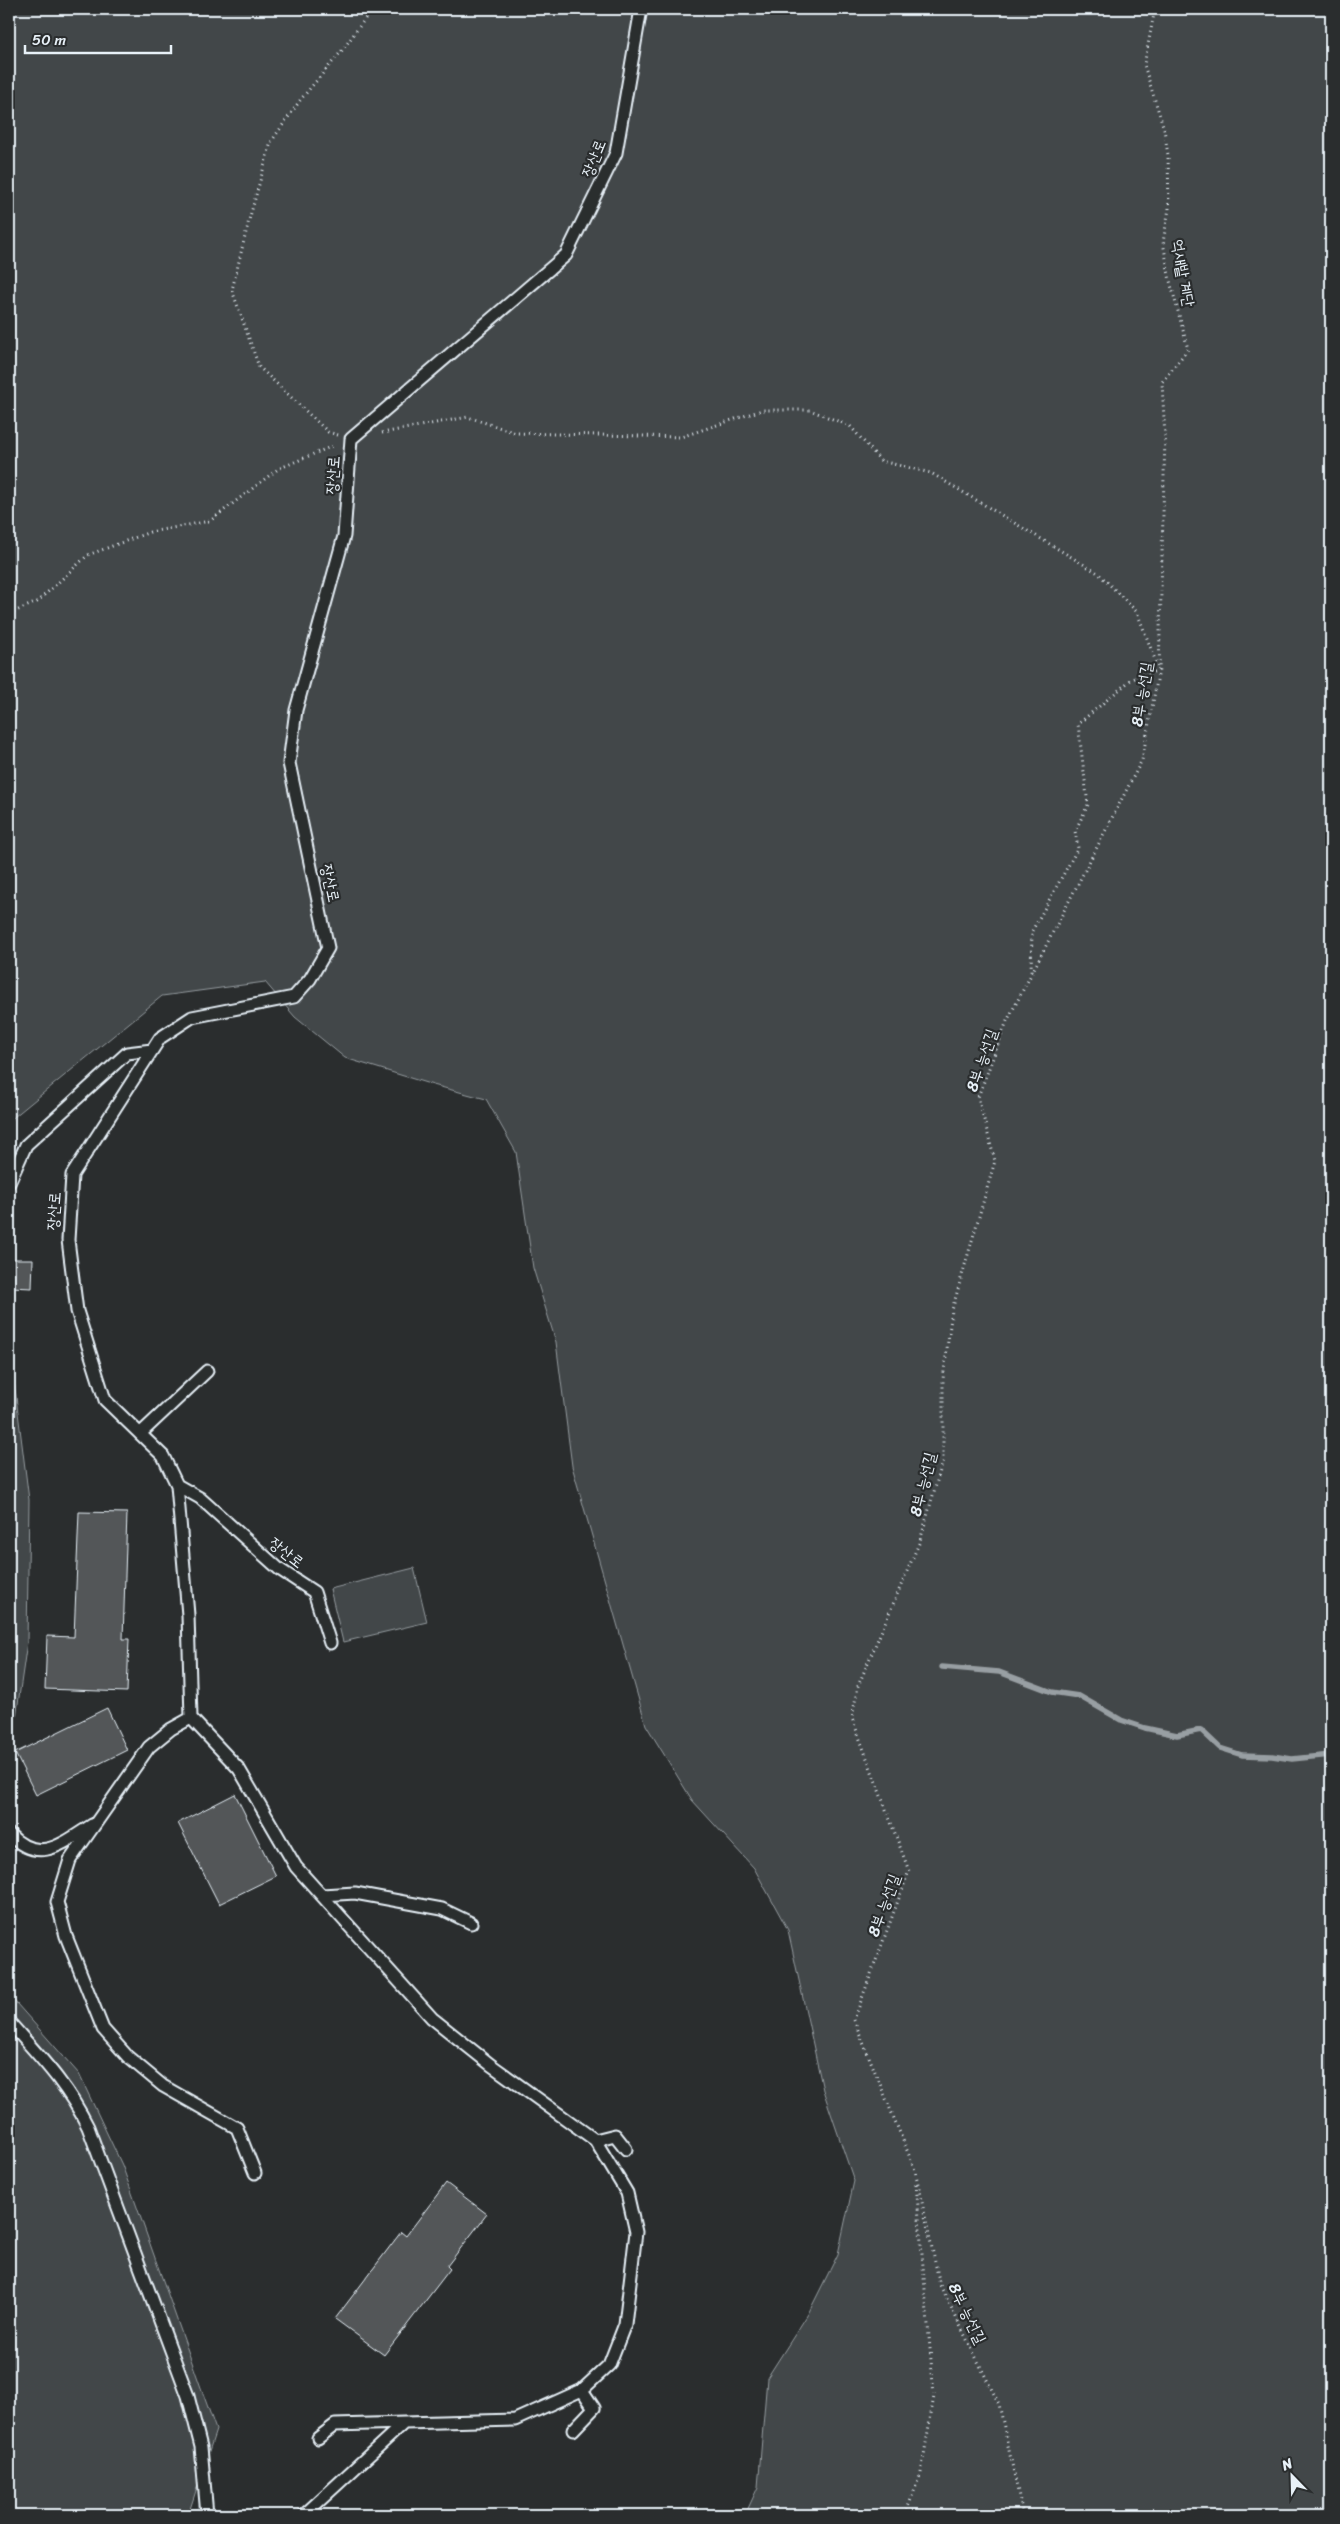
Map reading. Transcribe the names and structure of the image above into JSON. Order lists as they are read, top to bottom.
{
  "streets": {
    "lane": ["장산로"],
    "path": ["억새밭 계단", "8부 능선길"]
  },
  "crossings": [
    ["억새밭 계단", "8부 능선길"]
  ],
  "scale_bar": "50 m",
  "north": "top left"
}
